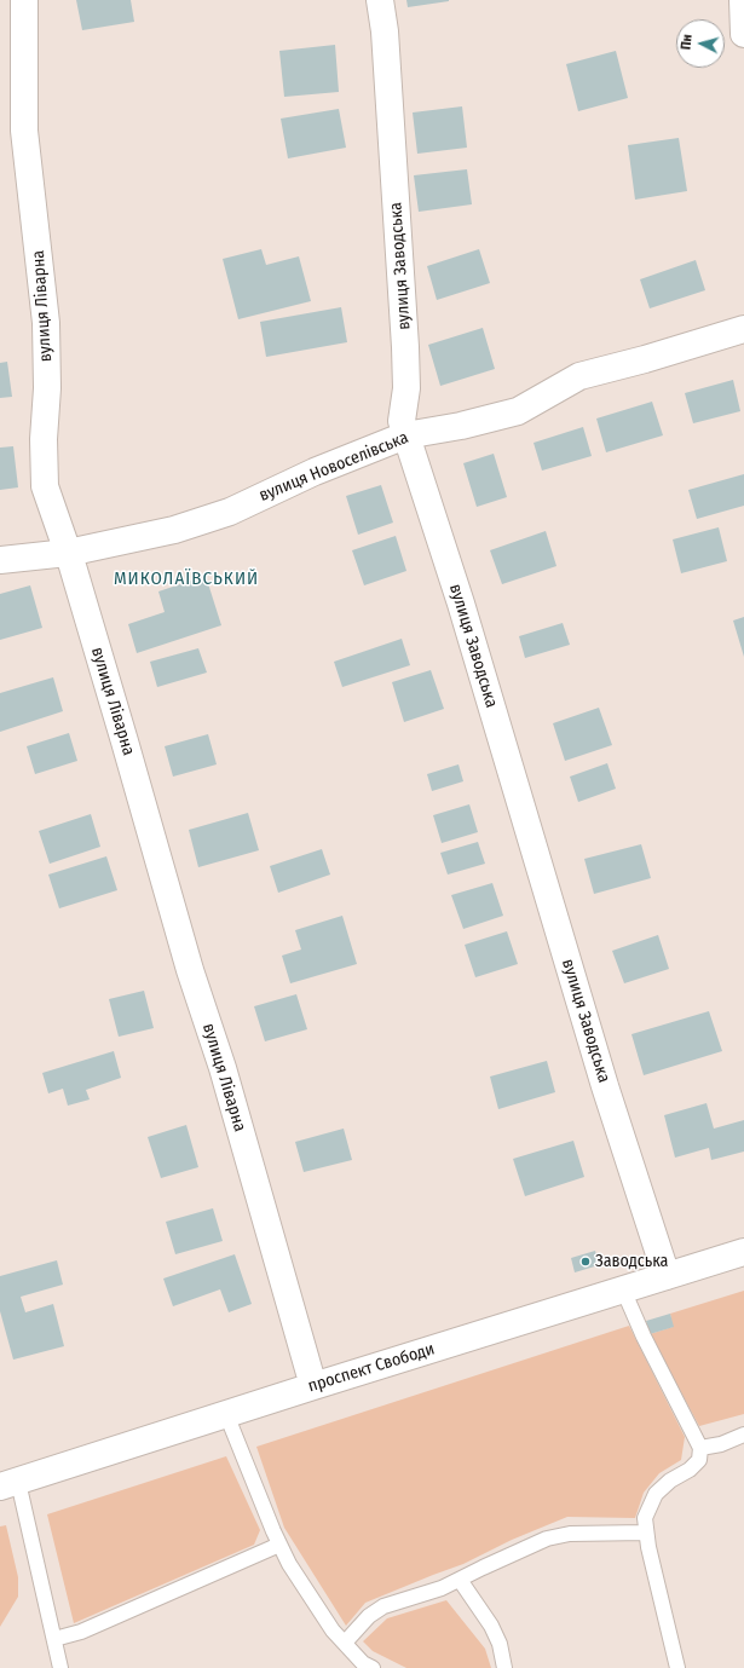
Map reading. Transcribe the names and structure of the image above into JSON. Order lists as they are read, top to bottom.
{
  "streets": {
    "street": [
      "вулиця Заводська",
      "вулиця Ліварна",
      "вулиця Новоселівська",
      "проспект Свободи"
    ]
  },
  "crossings": [
    ["вулиця Заводська", "вулиця Новоселівська"],
    ["вулиця Заводська", "проспект Свободи"],
    ["вулиця Ліварна", "вулиця Новоселівська"],
    ["вулиця Ліварна", "проспект Свободи"]
  ],
  "districts": ["МИКОЛАЇВСЬКИЙ"],
  "places": ["Заводська"],
  "north": "left"
}
